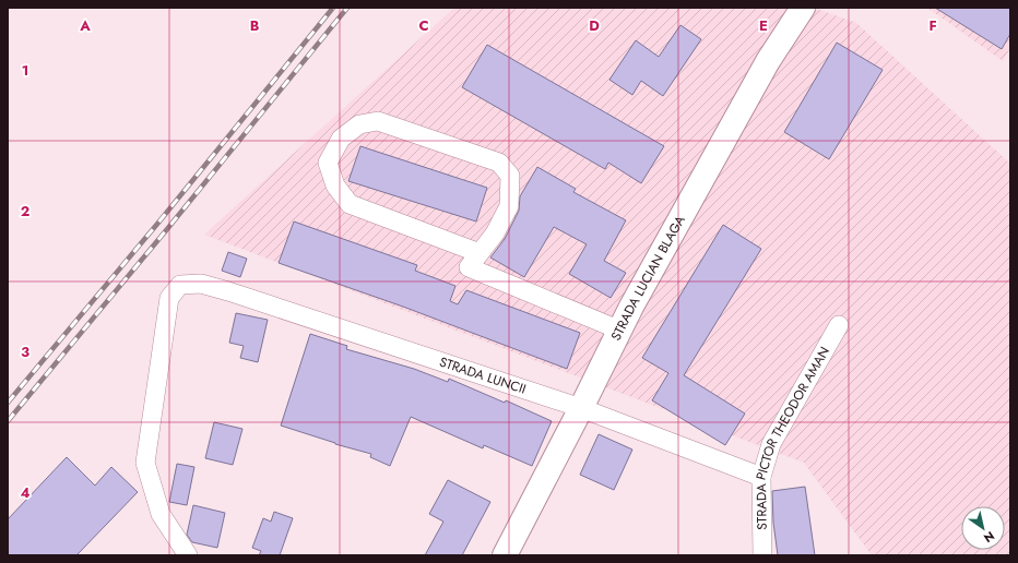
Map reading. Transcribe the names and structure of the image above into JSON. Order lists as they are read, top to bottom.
{
  "streets": {
    "street": ["STRADA LUCIAN BLAGA", "STRADA LUNCII", "STRADA PICTOR THEODOR AMAN"]
  },
  "crossings": [
    ["STRADA LUCIAN BLAGA", "STRADA LUNCII"],
    ["STRADA LUNCII", "STRADA PICTOR THEODOR AMAN"]
  ],
  "north": "bottom right",
  "grid": {
    "columns": [
      "A",
      "B",
      "C",
      "D",
      "E",
      "F"
    ],
    "rows": [
      "1",
      "2",
      "3",
      "4"
    ]
  }
}
